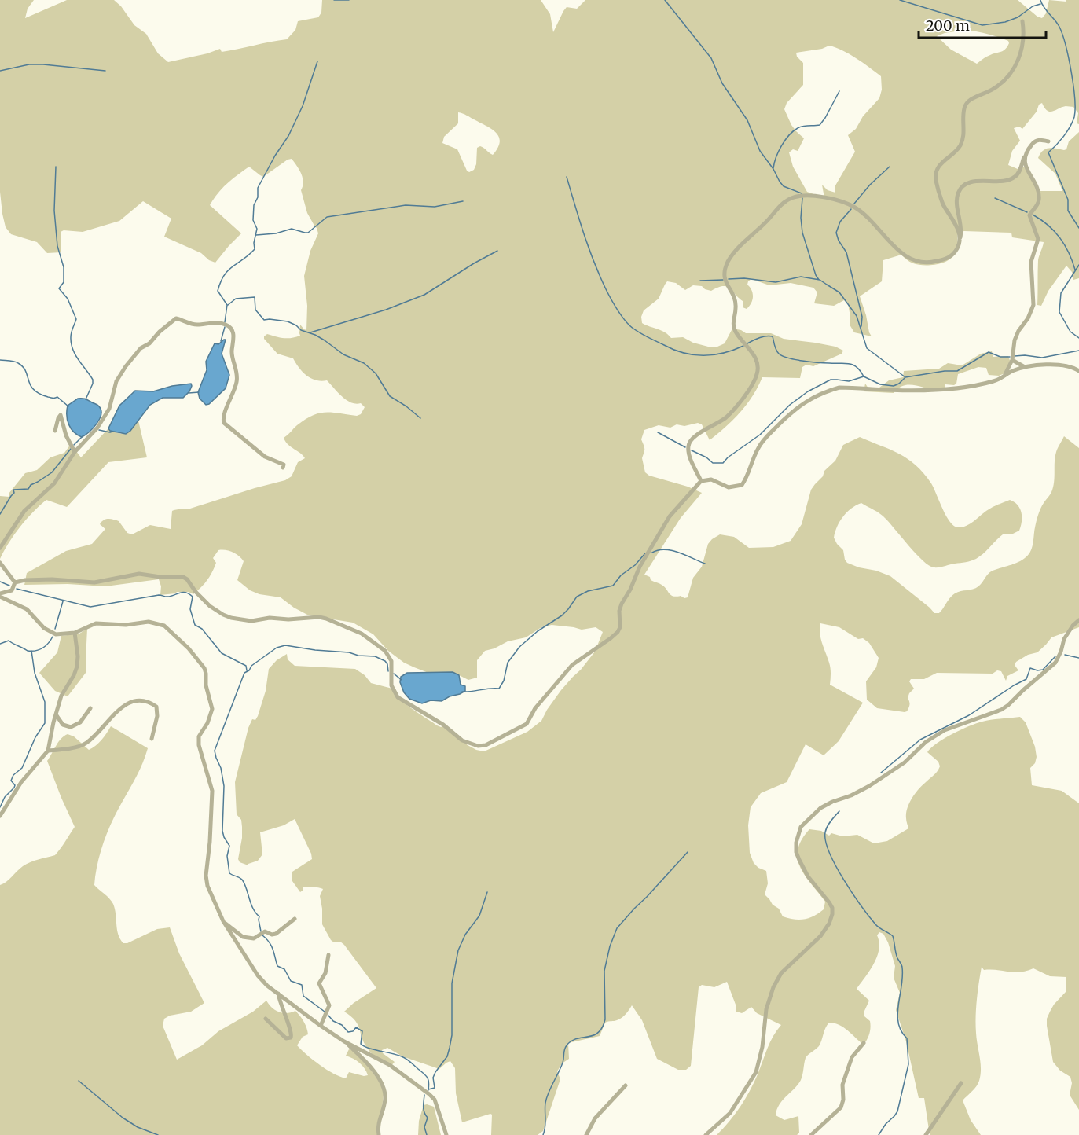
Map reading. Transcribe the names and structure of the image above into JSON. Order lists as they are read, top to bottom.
{
  "scale_bar": "200 m"
}
